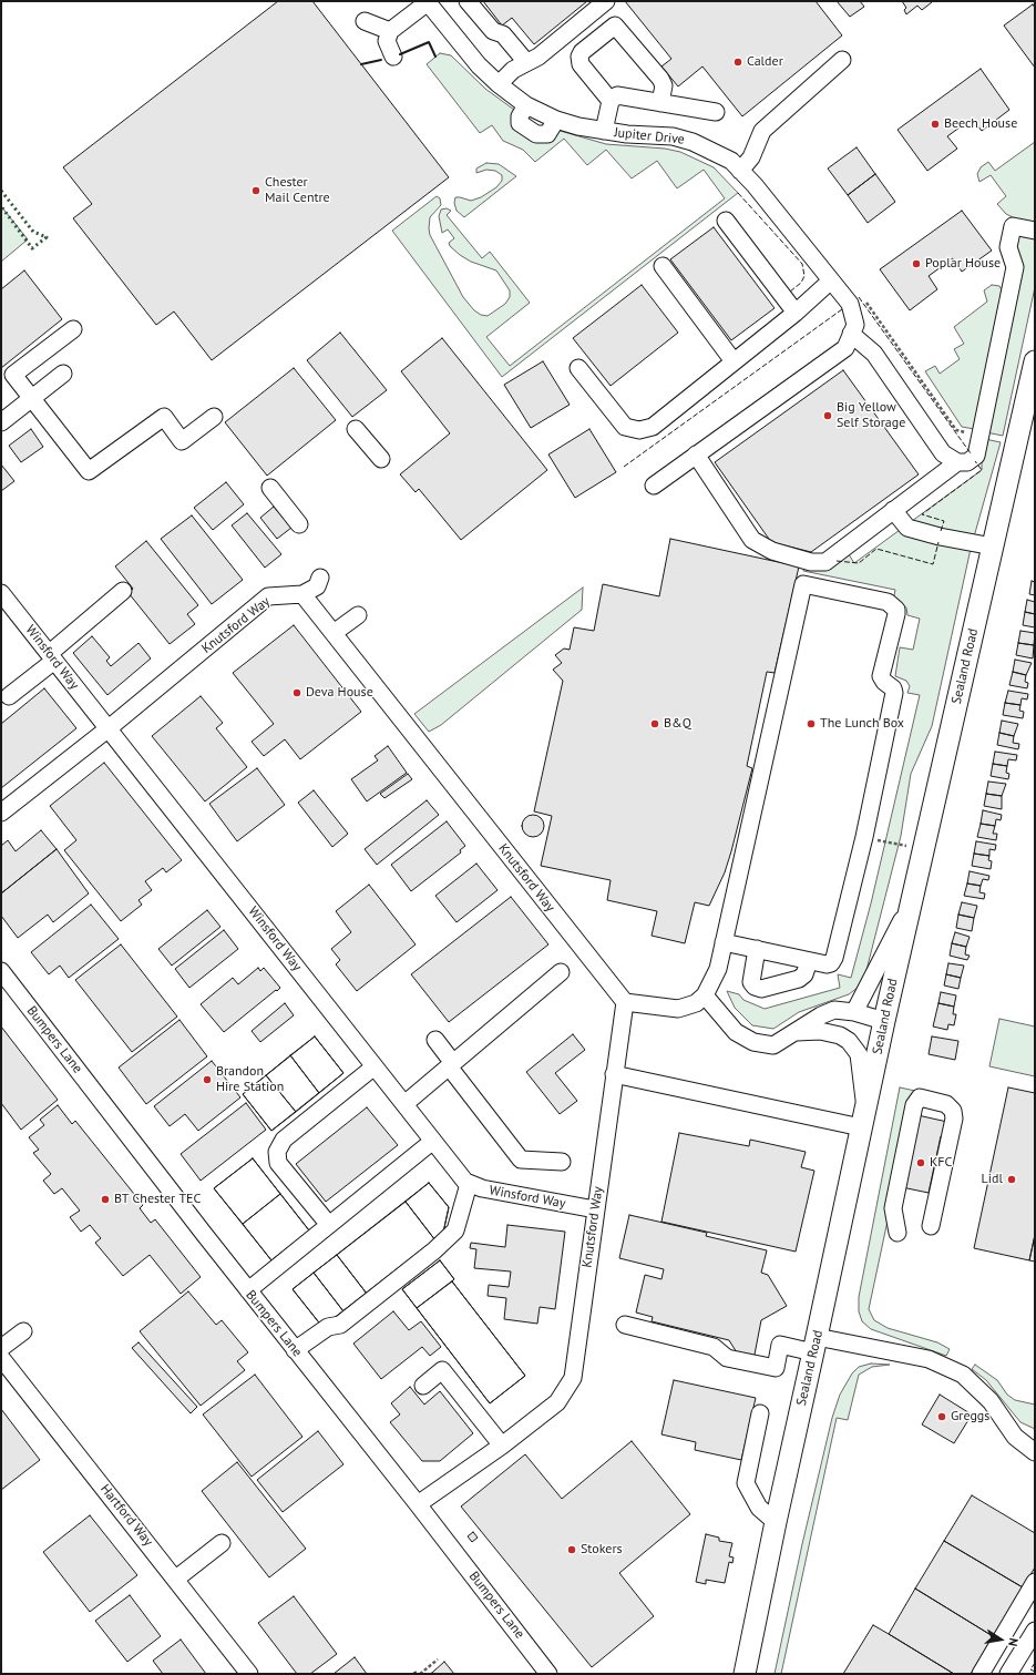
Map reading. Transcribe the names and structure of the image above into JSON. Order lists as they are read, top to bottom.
{
  "streets": {
    "main road": ["Sealand Road"],
    "street": [
      "Jupiter Drive",
      "Knutsford Way",
      "Winsford Way",
      "Bumpers Lane",
      "Hartford Way"
    ]
  },
  "crossings": [
    ["Knutsford Way", "Winsford Way"],
    ["Knutsford Way", "Bumpers Lane"]
  ],
  "places": [
    "Calder",
    "Beech House",
    "Chester Mail Centre",
    "Poplar House",
    "Big Yellow Self Storage",
    "Deva House",
    "B&Q",
    "The Lunch Box",
    "Brandon Hire Station",
    "KFC",
    "Lidl",
    "BT Chester TEC",
    "Greggs",
    "Stokers"
  ],
  "north": "right"
}
